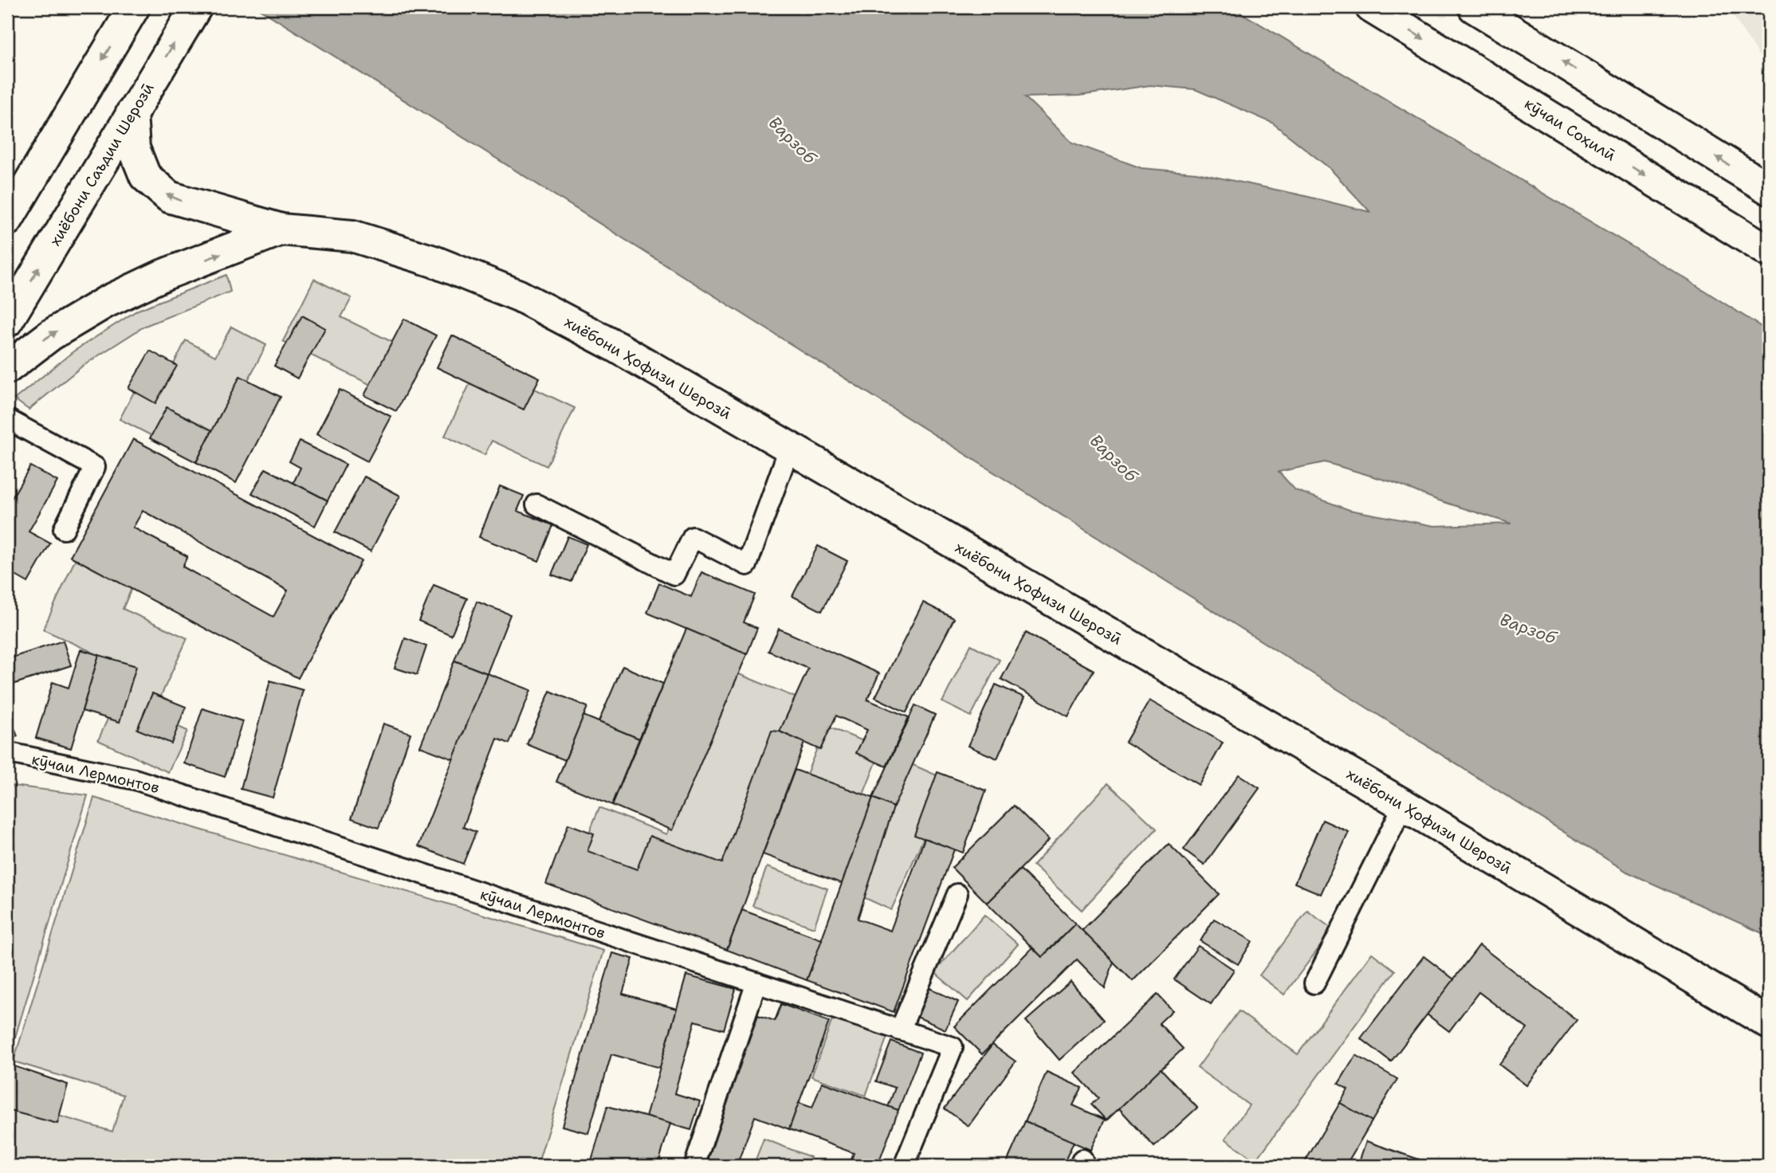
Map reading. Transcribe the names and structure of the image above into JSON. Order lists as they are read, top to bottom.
{
  "streets": {
    "main road": ["кӯчаи Соҳилӣ", "хиёбони Саъдии Шерозӣ", "хиёбони Ҳофизи Шерозӣ"],
    "lane": ["кӯчаи Лермонтов"]
  },
  "crossings": [
    ["хиёбони Саъдии Шерозӣ", "хиёбони Ҳофизи Шерозӣ"]
  ],
  "water": ["Варзоб"]
}
